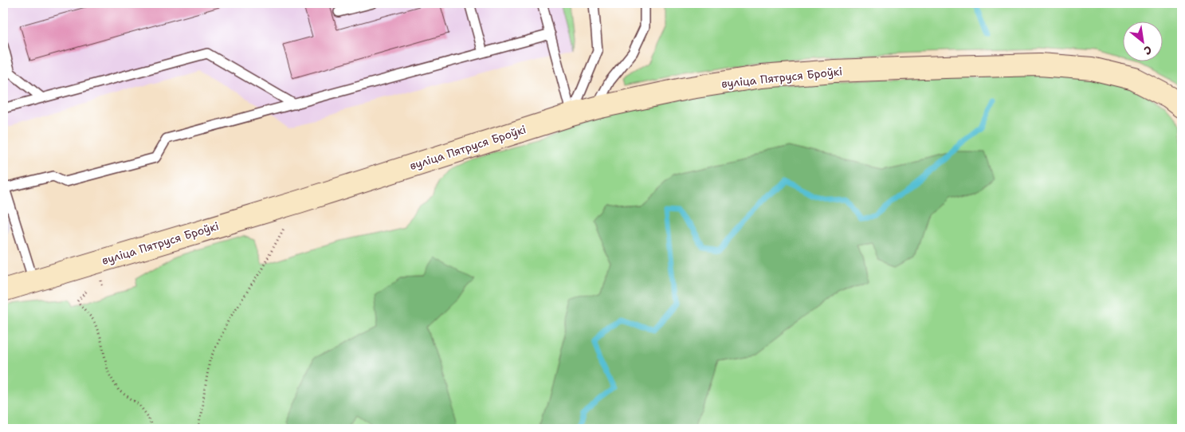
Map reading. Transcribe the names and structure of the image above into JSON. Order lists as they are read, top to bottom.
{
  "streets": {
    "main road": ["вуліца Пятруся Броўкі"]
  },
  "north": "bottom right"
}
